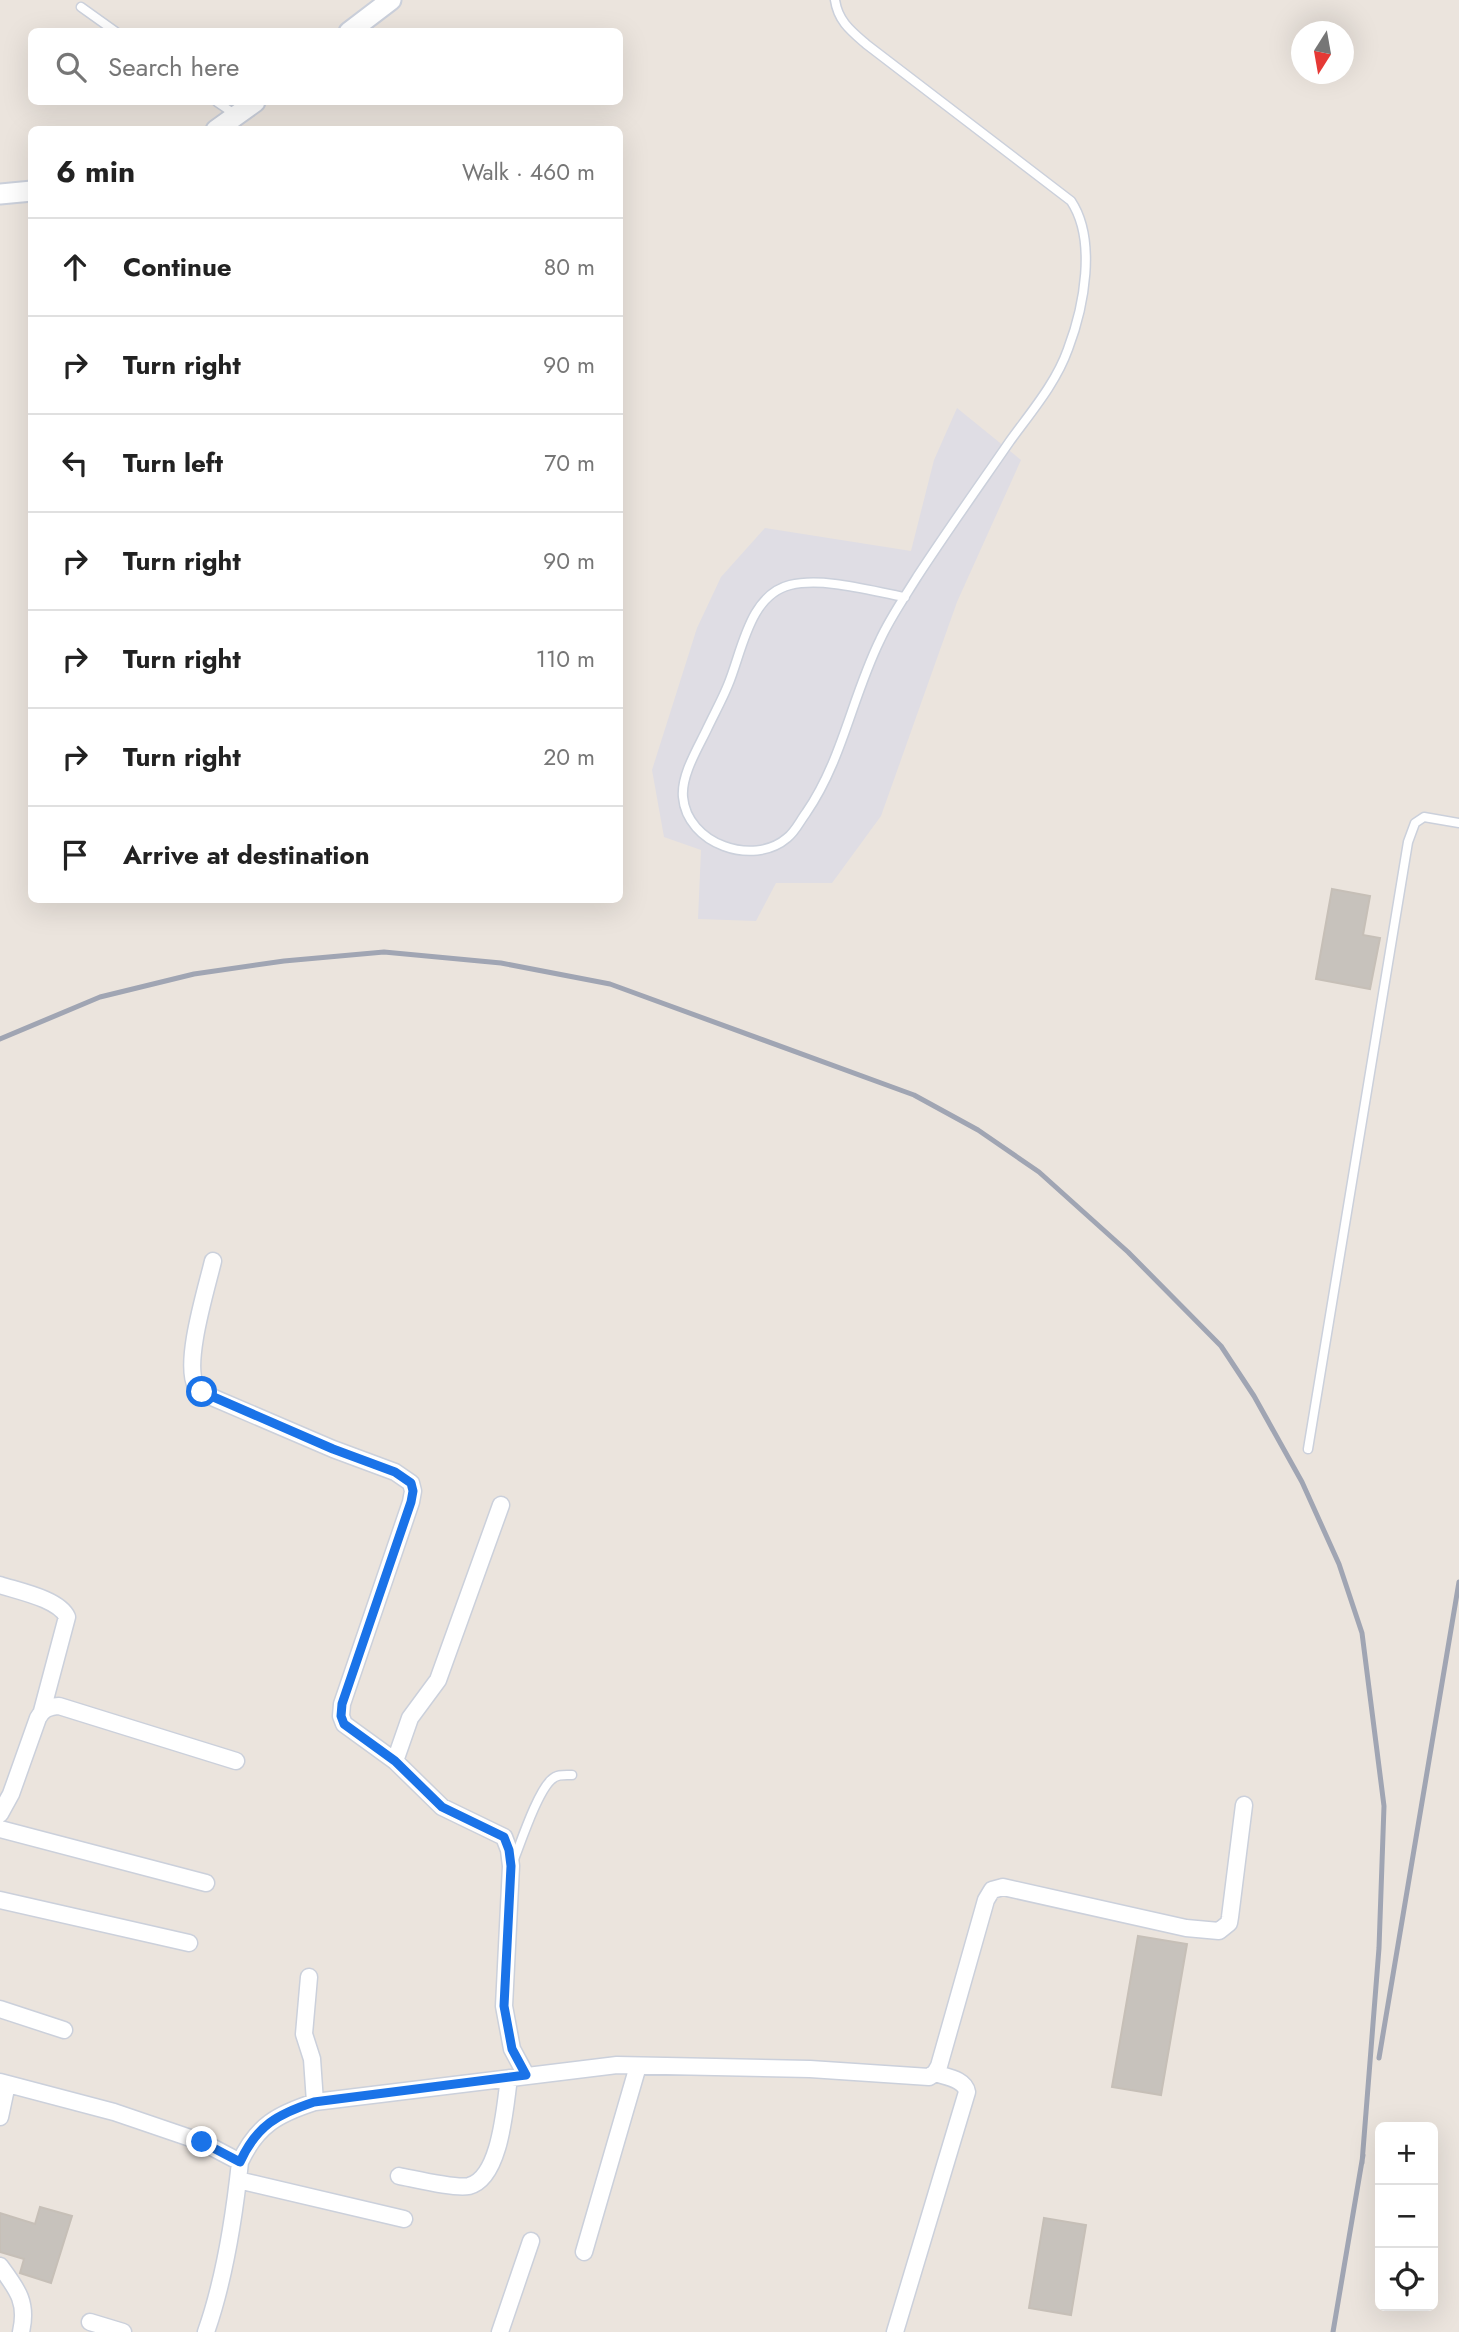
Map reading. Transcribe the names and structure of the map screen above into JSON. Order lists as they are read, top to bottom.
{
  "north": "bottom",
  "page": {
    "search": "Search here",
    "heading": ["6 min", "Walk · 460 m"],
    "list": [
      ["Continue", "80 m"],
      ["Turn right", "90 m"],
      ["Turn left", "70 m"],
      ["Turn right", "90 m"],
      ["Turn right", "110 m"],
      ["Turn right", "20 m"],
      "Arrive at destination"
    ],
    "map_buttons": ["+", "−"]
  }
}
